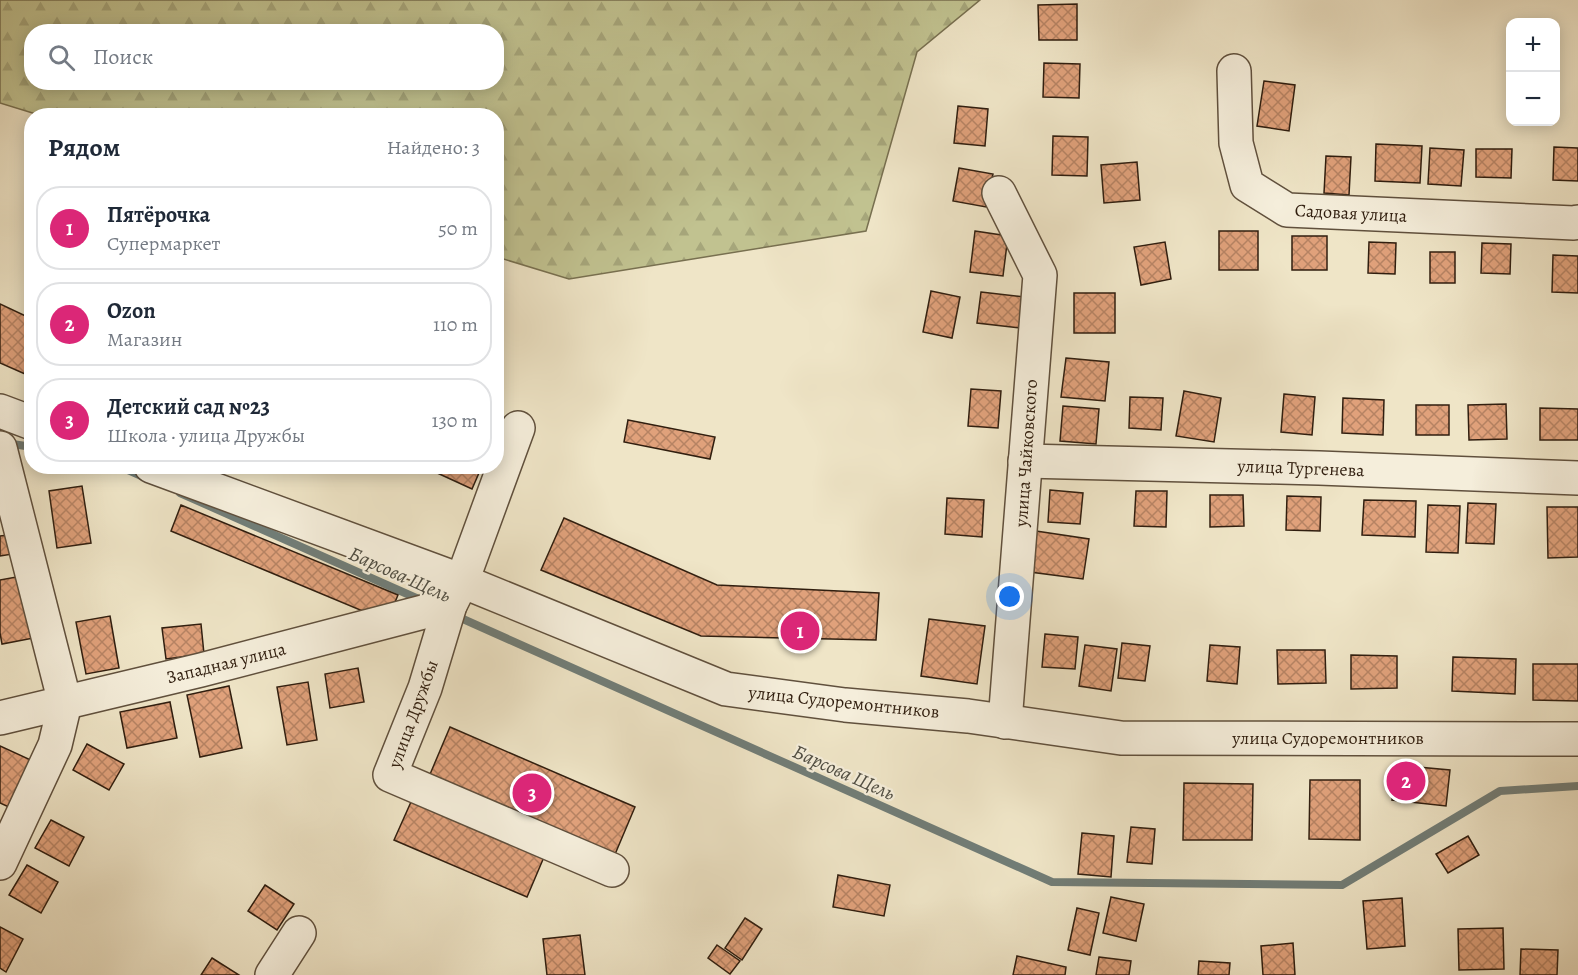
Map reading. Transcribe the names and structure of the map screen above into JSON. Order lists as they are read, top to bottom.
{
  "streets": {
    "street": [
      "Садовая улица",
      "улица Чайковского",
      "улица Тургенева",
      "Западная улица",
      "улица Судоремонтников",
      "улица Дружбы"
    ]
  },
  "crossings": [
    ["улица Чайковского", "улица Тургенева"],
    ["улица Чайковского", "улица Судоремонтников"],
    ["Западная улица", "улица Судоремонтников"],
    ["Западная улица", "улица Дружбы"],
    ["улица Судоремонтников", "улица Дружбы"]
  ],
  "water": ["Барсова Щель"],
  "page": {
    "map_buttons": ["+", "−"],
    "search": "Поиск",
    "heading": ["Рядом", "Найдено: 3"],
    "list": [
      {
        "mark": "1",
        "name": "Пятёрочка",
        "note": "Супермаркет",
        "value": "50 m"
      },
      {
        "mark": "2",
        "name": "Ozon",
        "note": "Магазин",
        "value": "110 m"
      },
      {
        "mark": "3",
        "name": "Детский сад №23",
        "note": "Школа · улица Дружбы",
        "value": "130 m"
      }
    ],
    "pins": ["1", "2", "3"]
  }
}
